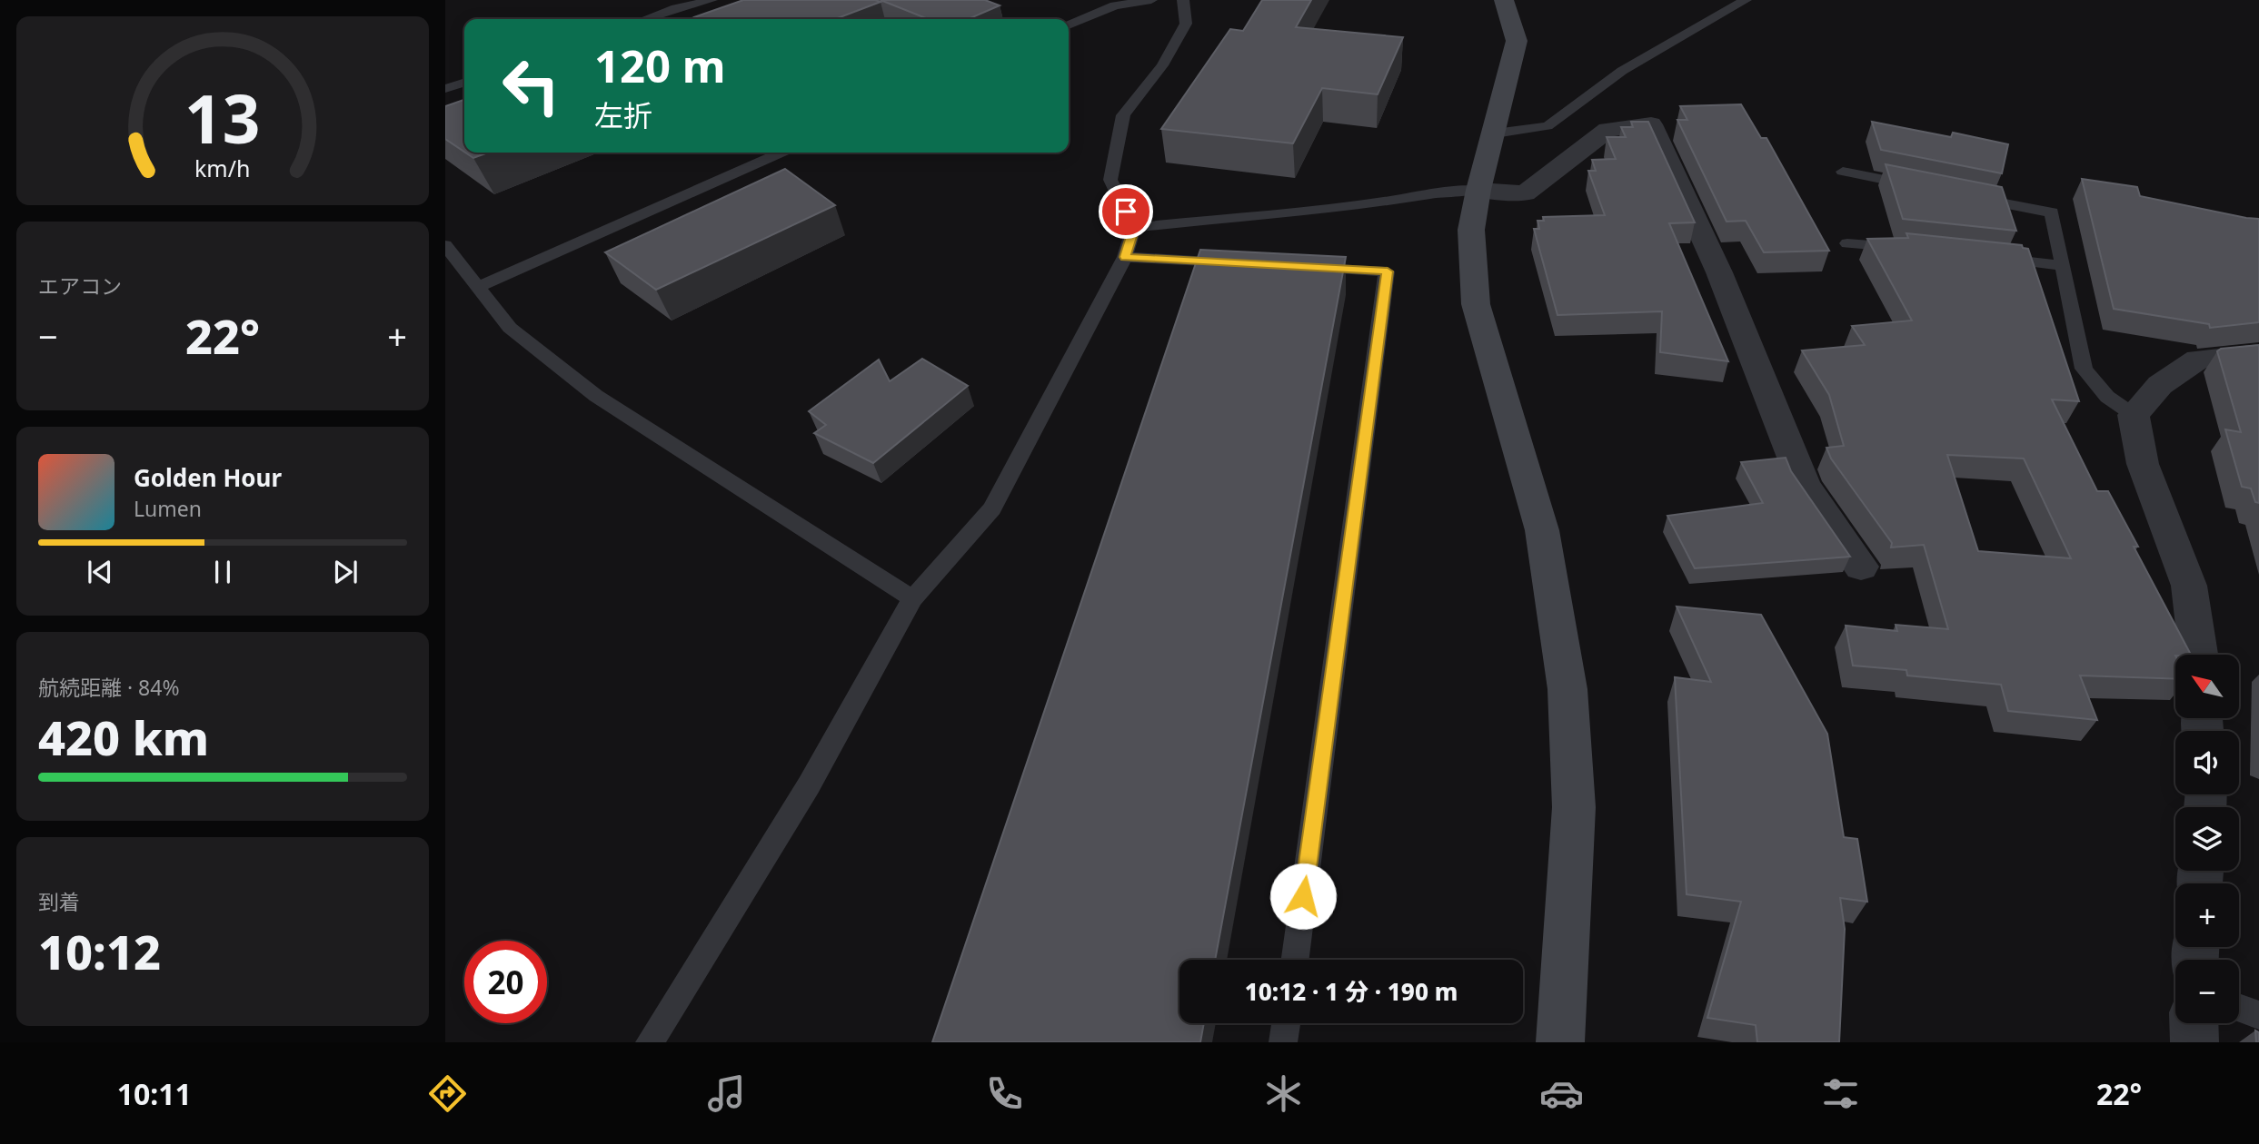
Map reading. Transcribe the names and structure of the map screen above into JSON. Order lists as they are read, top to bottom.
{
  "north": "top left",
  "page": {
    "turn": ["120 m", "左折"],
    "tile": [
      "エアコン",
      ["航続距離 · 84%", "420 km"],
      ["到着", "10:12"]
    ],
    "heat": ["−", "22°", "+"],
    "song": ["Golden Hour", "Lumen"],
    "map_buttons": ["+", "−"],
    "limit": "20",
    "trip": "10:12 · 1 分 · 190 m",
    "tabs": ["10:11", "22°"],
    "gauge": ["13", "km/h"]
  }
}
